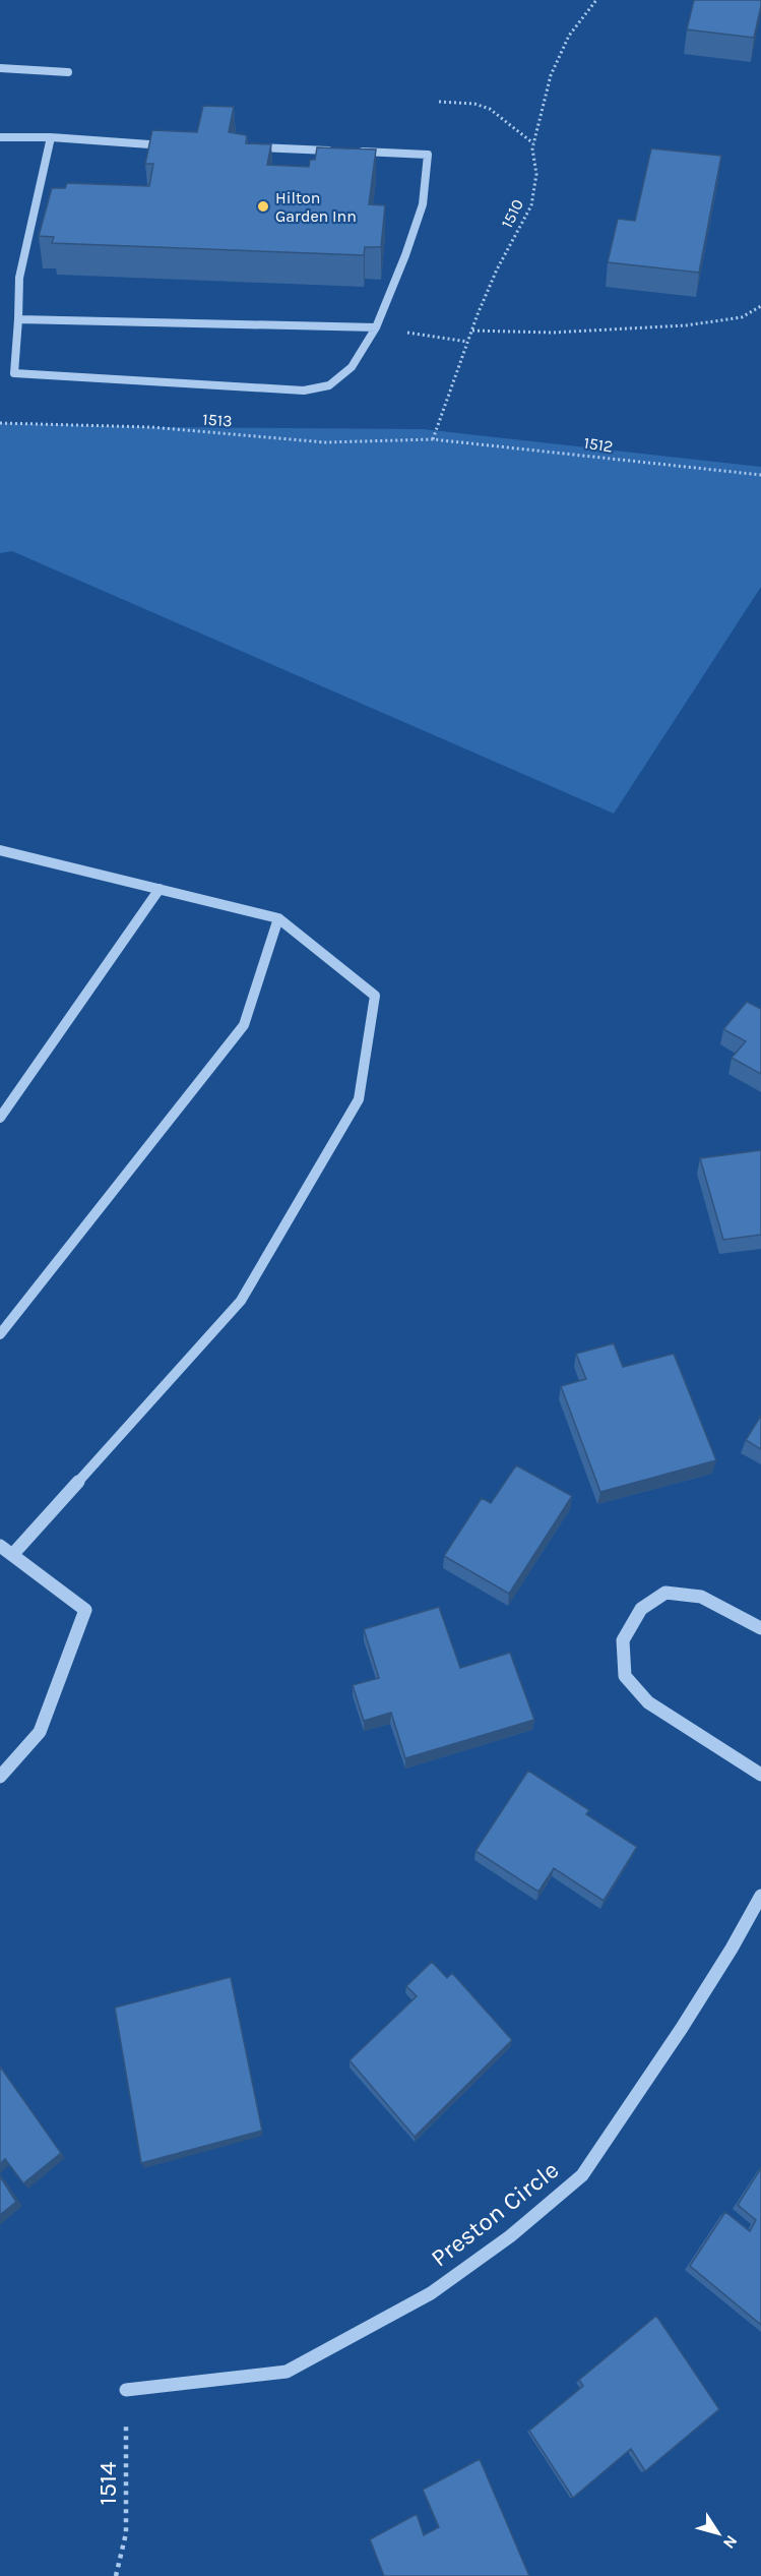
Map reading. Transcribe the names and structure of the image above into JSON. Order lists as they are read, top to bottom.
{
  "streets": {
    "street": ["Preston Circle"],
    "path": [
      "1510",
      "1513",
      "1512",
      "1514"
    ]
  },
  "crossings": [
    ["1510", "1513"],
    ["1510", "1512"],
    ["1513", "1512"],
    ["Preston Circle", "1514"]
  ],
  "places": ["Hilton Garden Inn"],
  "north": "bottom right"
}
